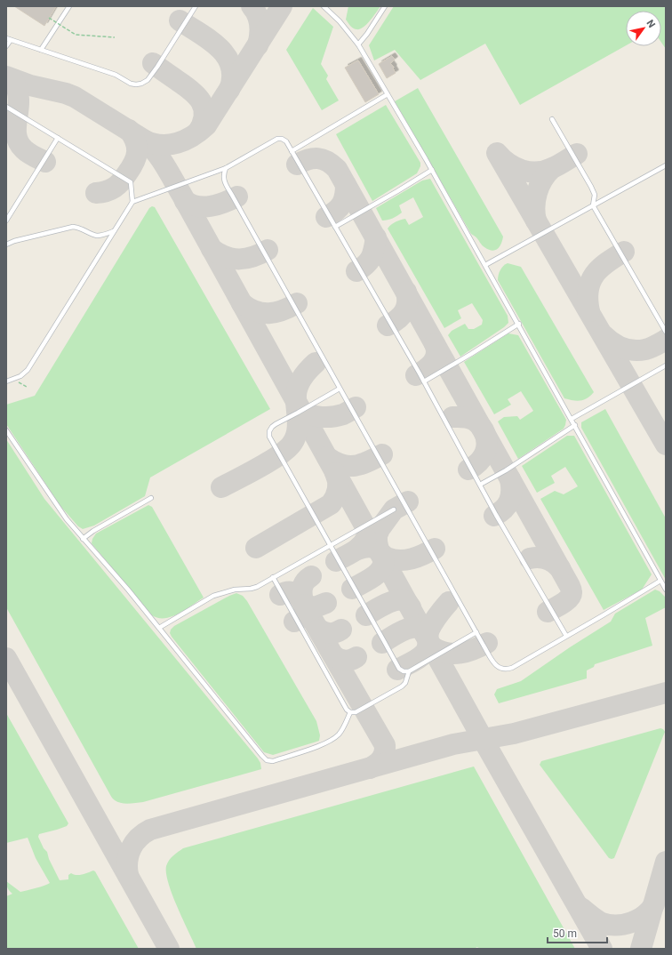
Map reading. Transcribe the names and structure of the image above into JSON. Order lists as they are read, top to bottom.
{
  "scale_bar": "50 m",
  "north": "top right"
}
